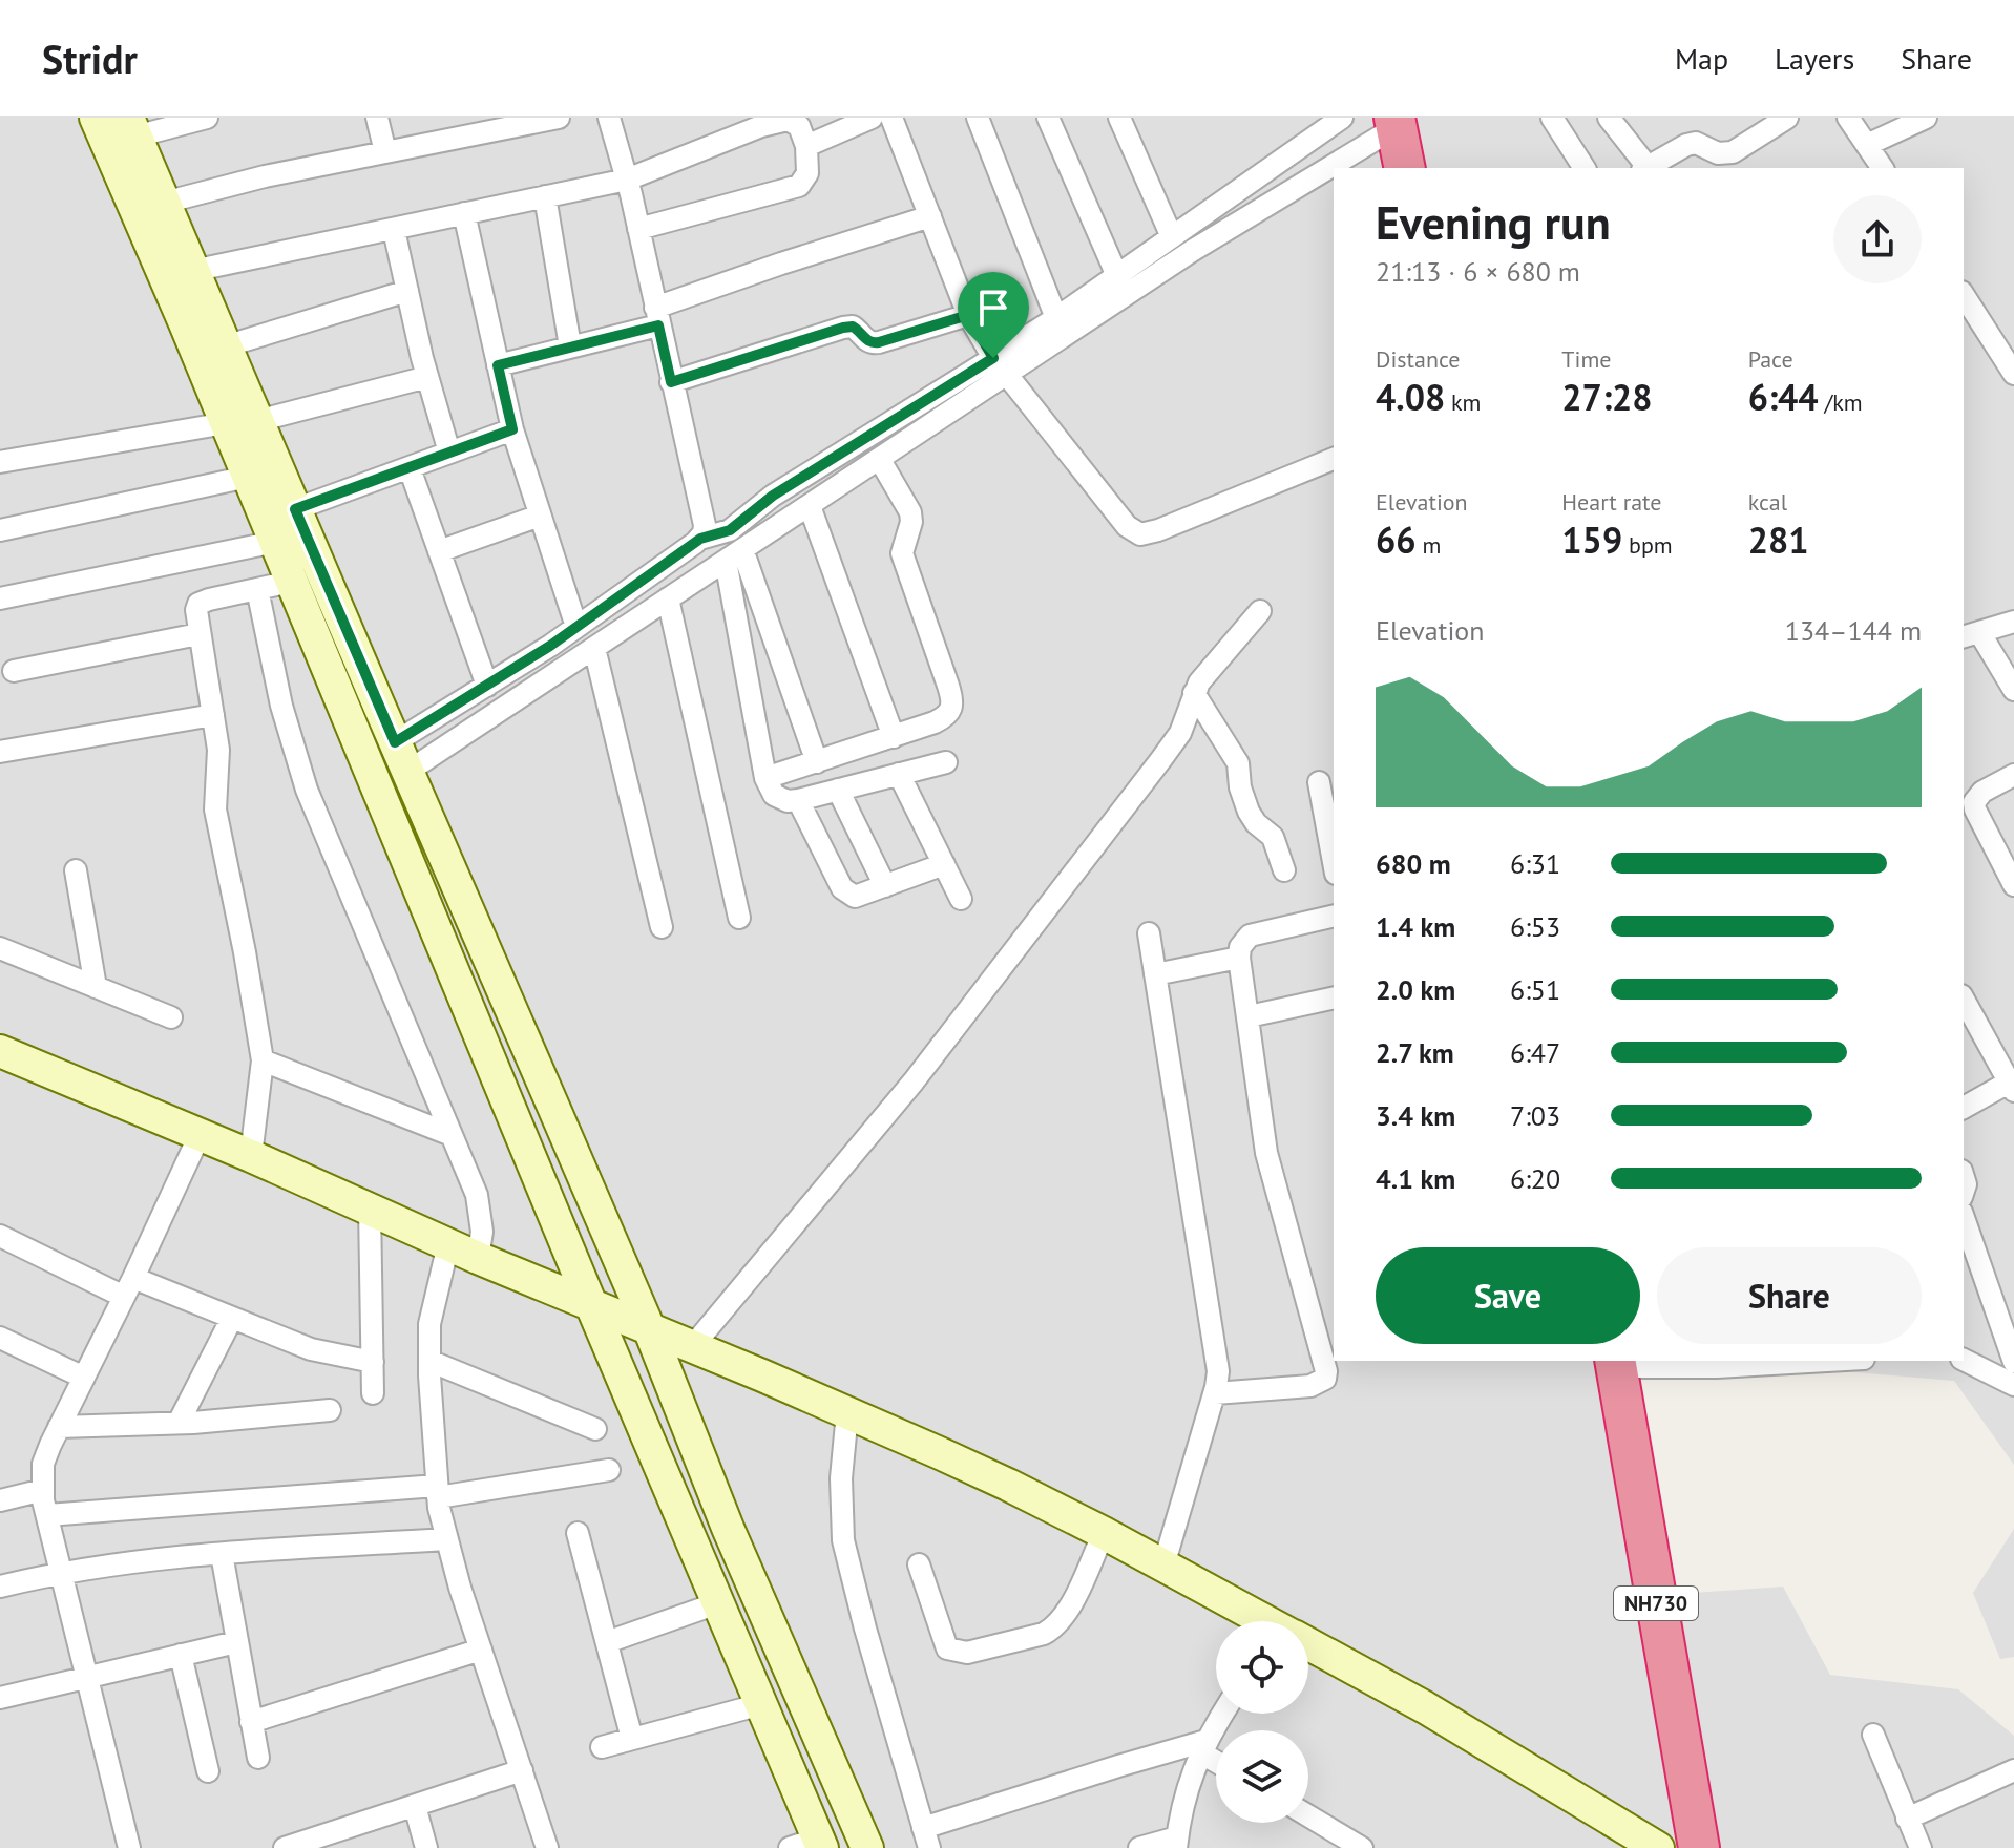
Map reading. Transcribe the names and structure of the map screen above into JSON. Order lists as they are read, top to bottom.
{
  "streets": {
    "highway": ["NH730"]
  },
  "page": {
    "header": "Stridr",
    "nav": ["Map", "Layers", "Share"],
    "heading": ["Evening run", "21:13 · 6 × 680 m"],
    "stats": [
      ["Distance", "4.08 km"],
      ["Time", "27:28"],
      ["Pace", "6:44 /km"],
      ["Elevation", "66 m"],
      ["Heart rate", "159 bpm"],
      ["kcal", "281"]
    ],
    "chart": ["Elevation", "134–144 m"],
    "list": [
      {
        "name": "680 m",
        "note": "6:31"
      },
      {
        "name": "1.4 km",
        "note": "6:53"
      },
      {
        "name": "2.0 km",
        "note": "6:51"
      },
      {
        "name": "2.7 km",
        "note": "6:47"
      },
      {
        "name": "3.4 km",
        "note": "7:03"
      },
      {
        "name": "4.1 km",
        "note": "6:20"
      }
    ],
    "buttons": ["Save", "Share"]
  }
}
